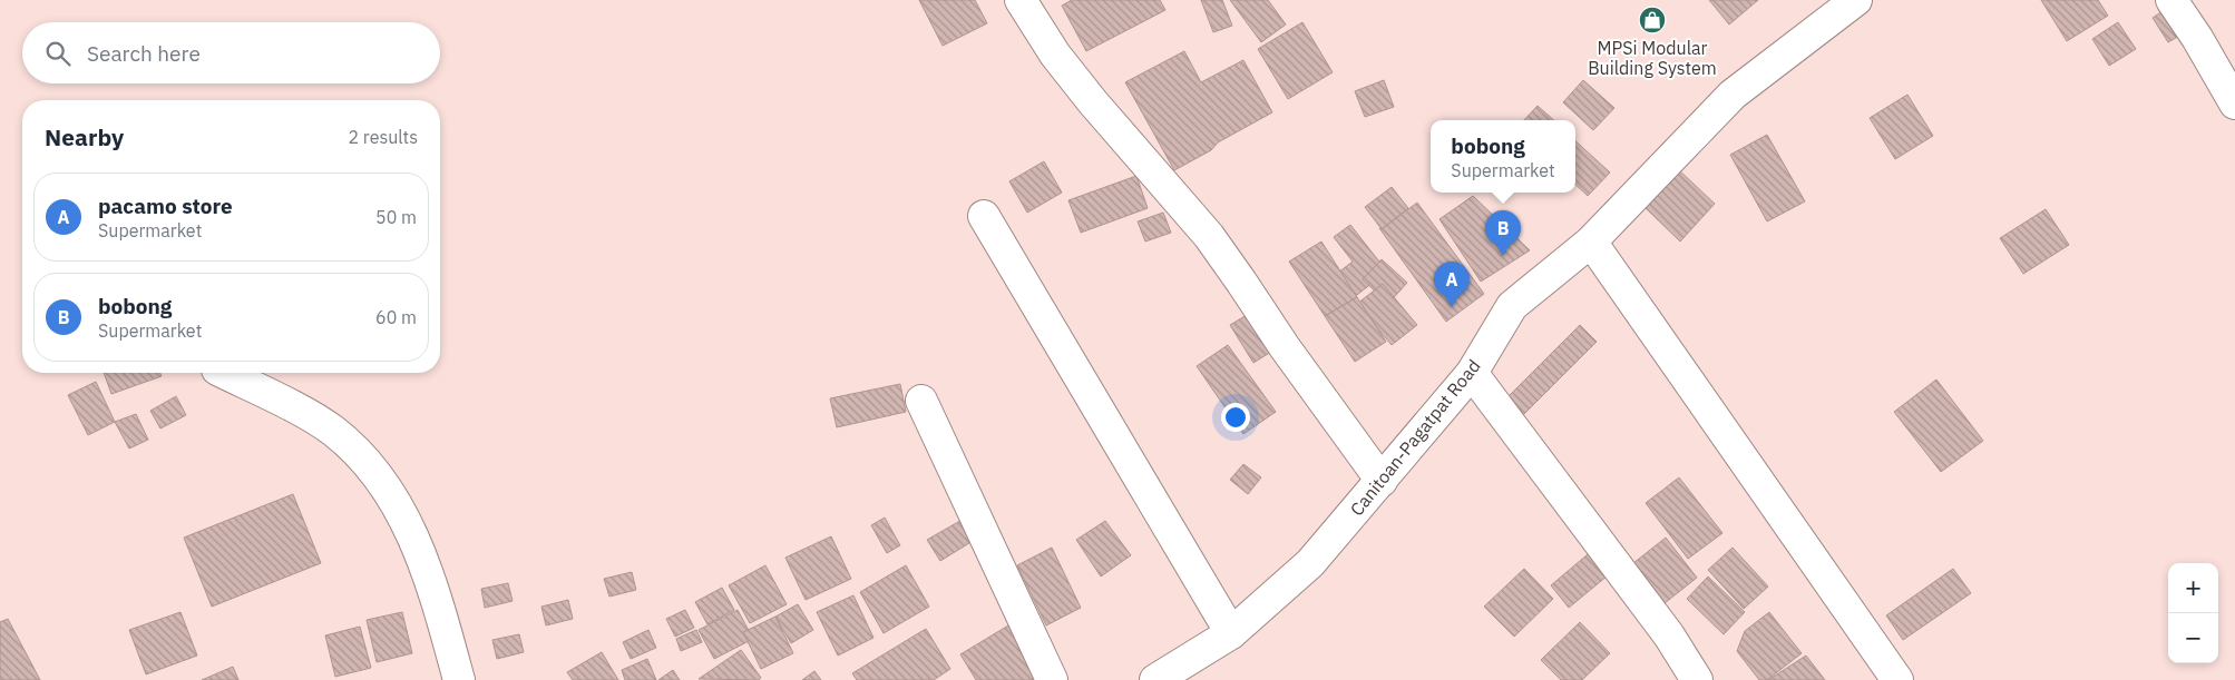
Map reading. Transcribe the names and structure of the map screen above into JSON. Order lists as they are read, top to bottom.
{
  "streets": {
    "street": ["Canitoan-Pagatpat Road"]
  },
  "places": {
    "shop": ["MPSi Modular Building System"]
  },
  "page": {
    "search": "Search here",
    "heading": ["Nearby", "2 results"],
    "popup": ["bobong", "Supermarket"],
    "list": [
      {
        "mark": "A",
        "name": "pacamo store",
        "note": "Supermarket",
        "value": "50 m"
      },
      {
        "mark": "B",
        "name": "bobong",
        "note": "Supermarket",
        "value": "60 m"
      }
    ],
    "pins": ["B", "A"],
    "map_buttons": ["+", "−"]
  }
}
